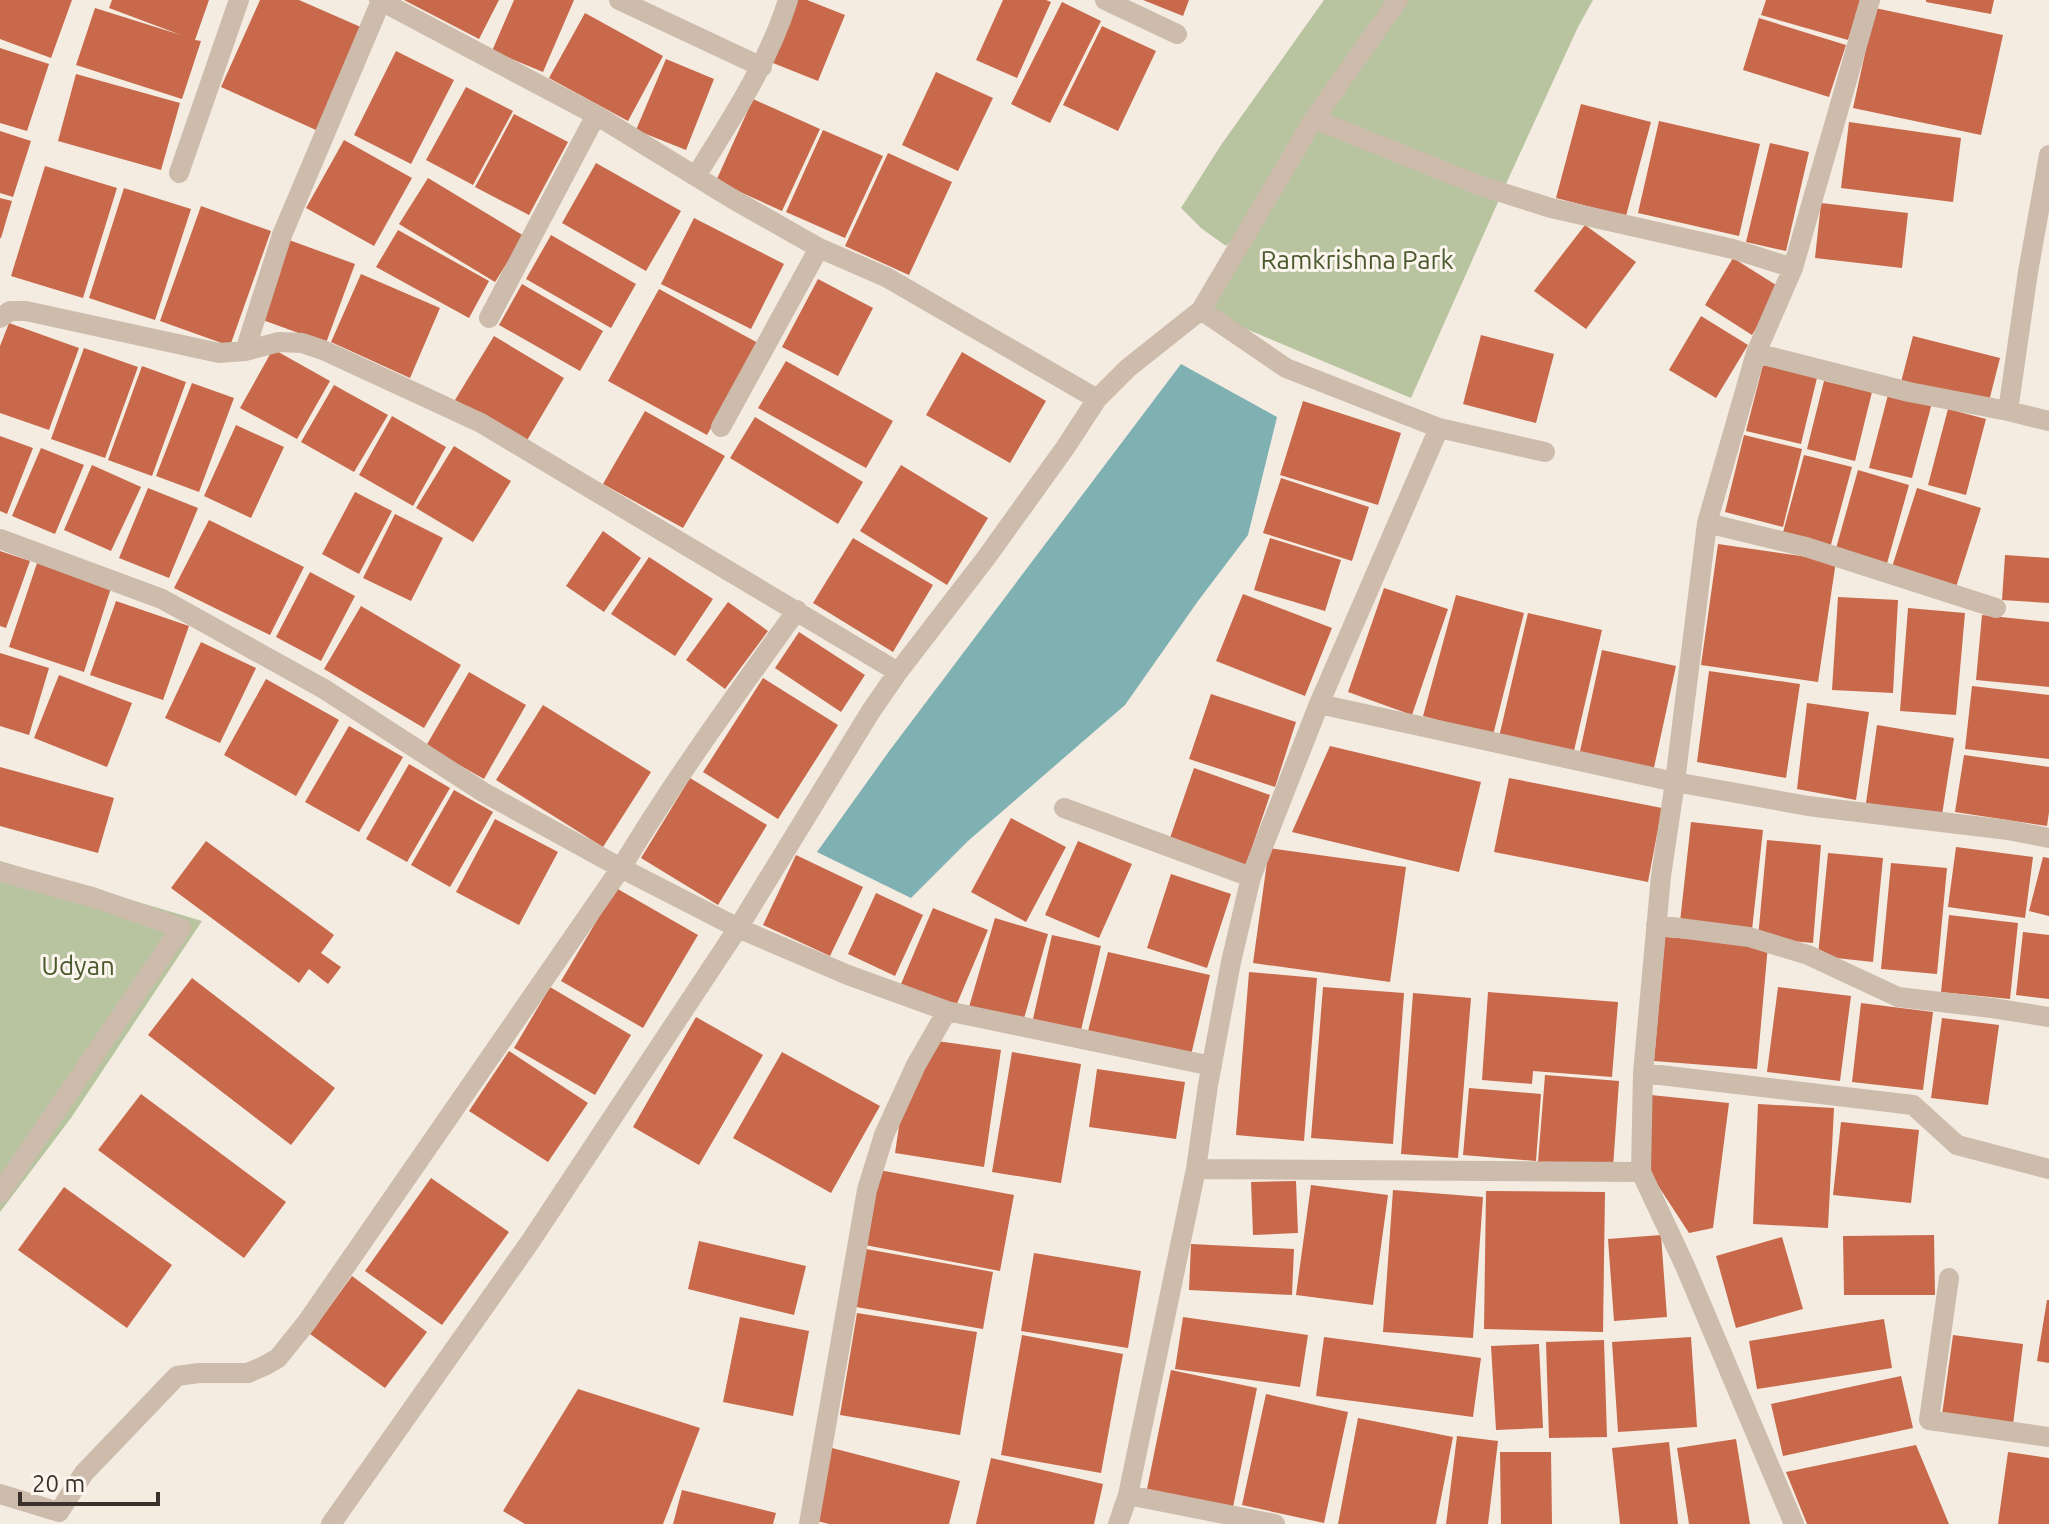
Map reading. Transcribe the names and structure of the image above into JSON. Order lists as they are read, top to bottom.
{
  "parks": ["Ramkrishna Park", "Udyan"],
  "scale_bar": "20 m"
}
